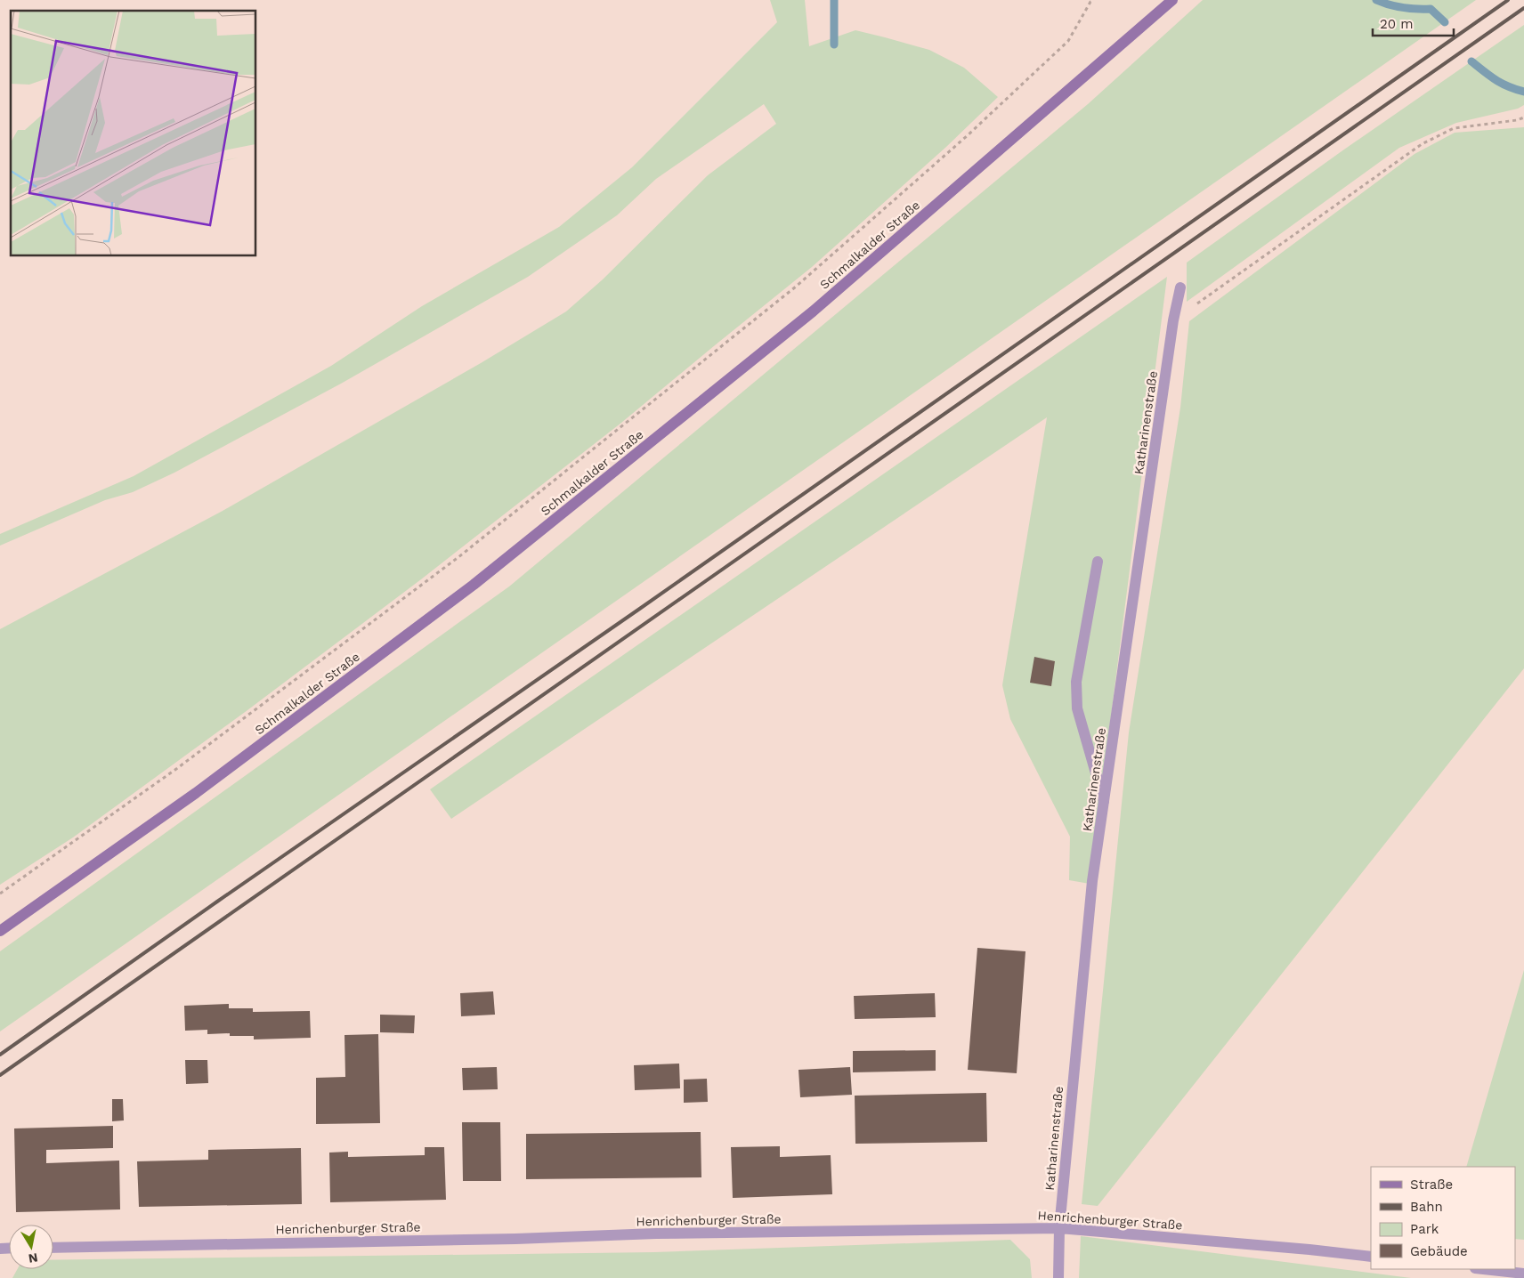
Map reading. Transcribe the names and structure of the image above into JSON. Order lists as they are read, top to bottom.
{
  "streets": {
    "main road": ["Schmalkalder Straße"],
    "street": ["Katharinenstraße", "Henrichenburger Straße"]
  },
  "crossings": [
    ["Katharinenstraße", "Henrichenburger Straße"]
  ],
  "legend": [
    "Straße",
    "Bahn",
    "Park",
    "Gebäude"
  ],
  "scale_bar": "20 m",
  "north": "bottom"
}
